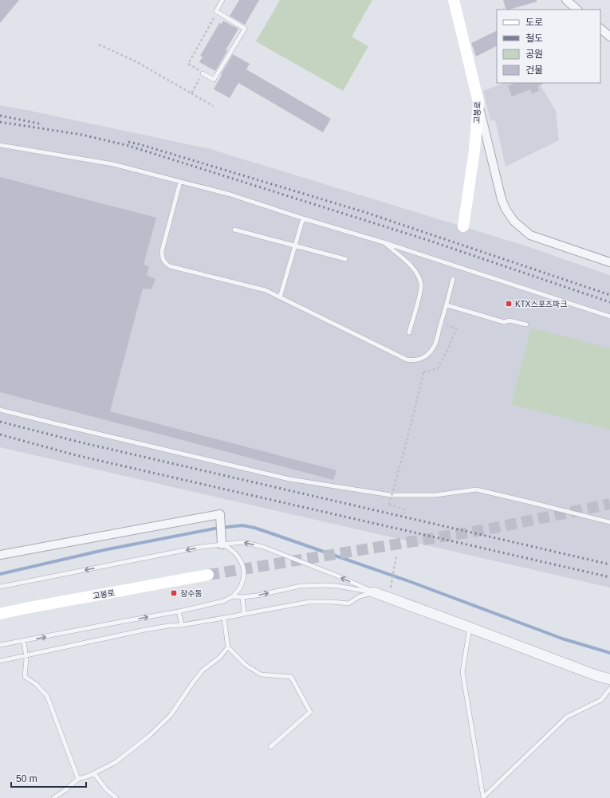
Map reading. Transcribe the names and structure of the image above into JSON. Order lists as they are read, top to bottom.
{
  "streets": {
    "main road": ["고봉로"]
  },
  "places": {
    "transit": ["KTX스포츠파크", "장수동"]
  },
  "legend": [
    "도로",
    "철도",
    "공원",
    "건물"
  ],
  "scale_bar": "50 m"
}
